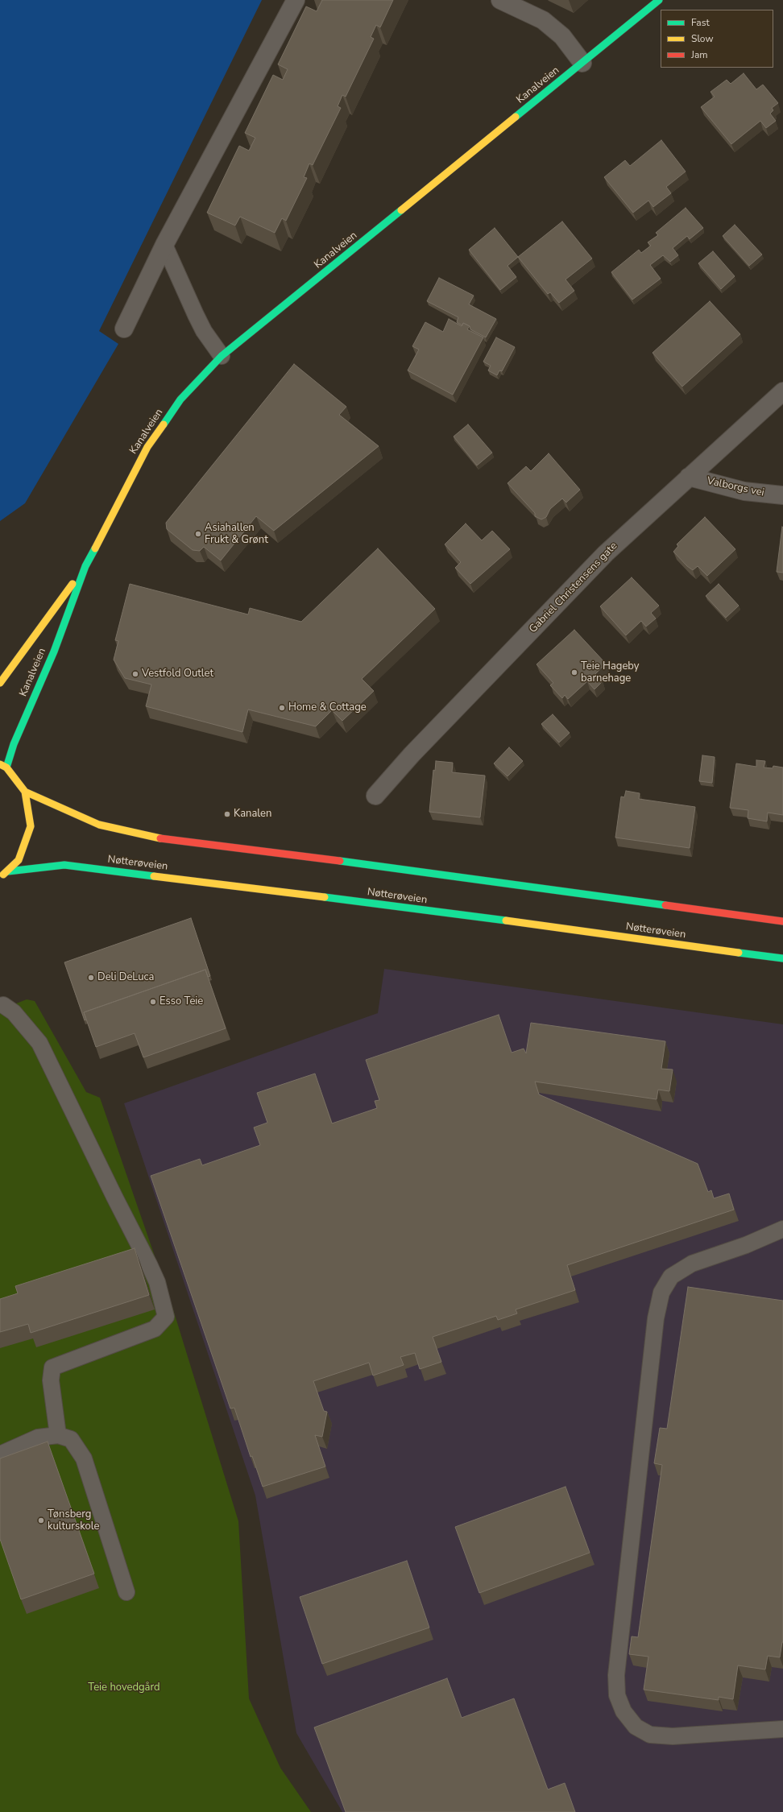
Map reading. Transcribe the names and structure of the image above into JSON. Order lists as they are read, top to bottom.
{
  "streets": {
    "main road": ["Kanalveien", "Nøtterøveien"],
    "street": ["Valborgs vei", "Gabriel Christensens gate"]
  },
  "crossings": [
    ["Valborgs vei", "Gabriel Christensens gate"]
  ],
  "parks": ["Teie hovedgård"],
  "places": [
    "Asiahallen Frukt & Grønt",
    "Teie Hageby barnehage",
    "Vestfold Outlet",
    "Home & Cottage",
    "Kanalen",
    "Deli DeLuca",
    "Esso Teie",
    "Tønsberg kulturskole"
  ],
  "legend": ["Fast", "Slow", "Jam"]
}
